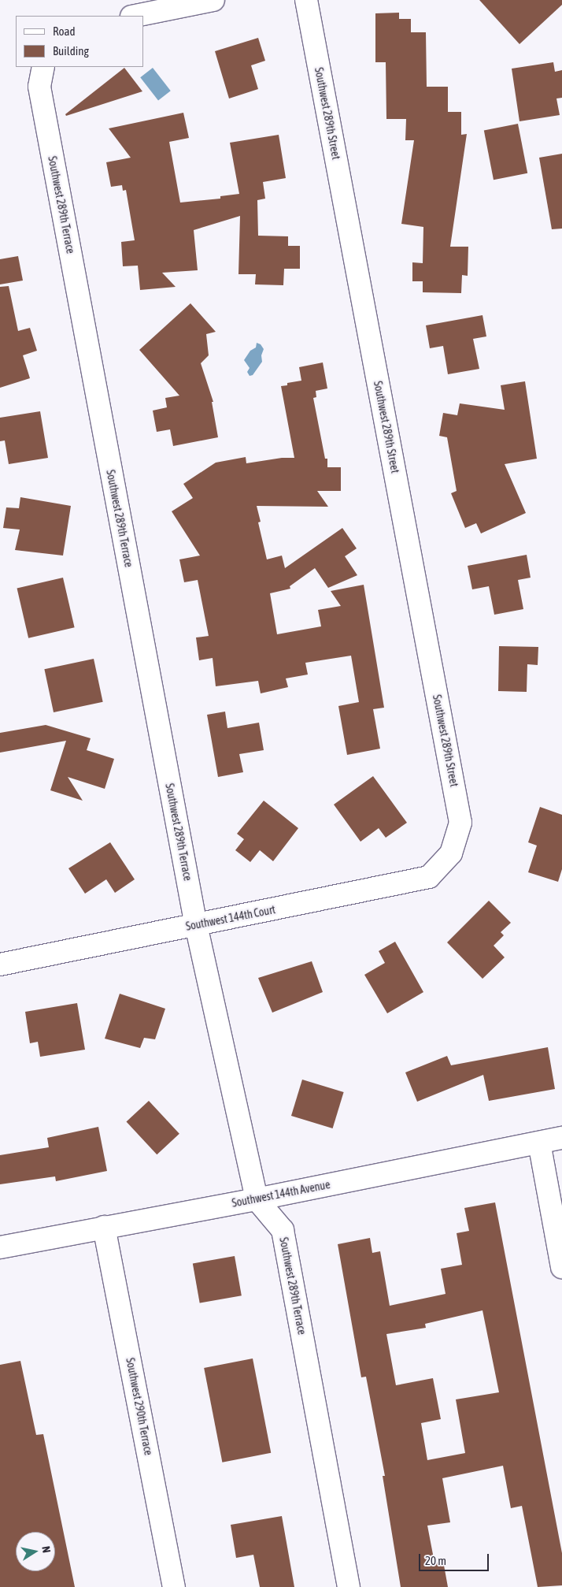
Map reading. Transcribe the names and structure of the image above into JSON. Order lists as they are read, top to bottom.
{
  "streets": {
    "street": [
      "Southwest 289th Street",
      "Southwest 289th Terrace",
      "Southwest 144th Court",
      "Southwest 144th Avenue",
      "Southwest 290th Terrace"
    ]
  },
  "crossings": [
    ["Southwest 289th Street", "Southwest 144th Court"],
    ["Southwest 289th Terrace", "Southwest 144th Court"],
    ["Southwest 289th Terrace", "Southwest 144th Avenue"],
    ["Southwest 144th Avenue", "Southwest 290th Terrace"]
  ],
  "legend": ["Road", "Building"],
  "scale_bar": "20 m",
  "north": "right"
}
